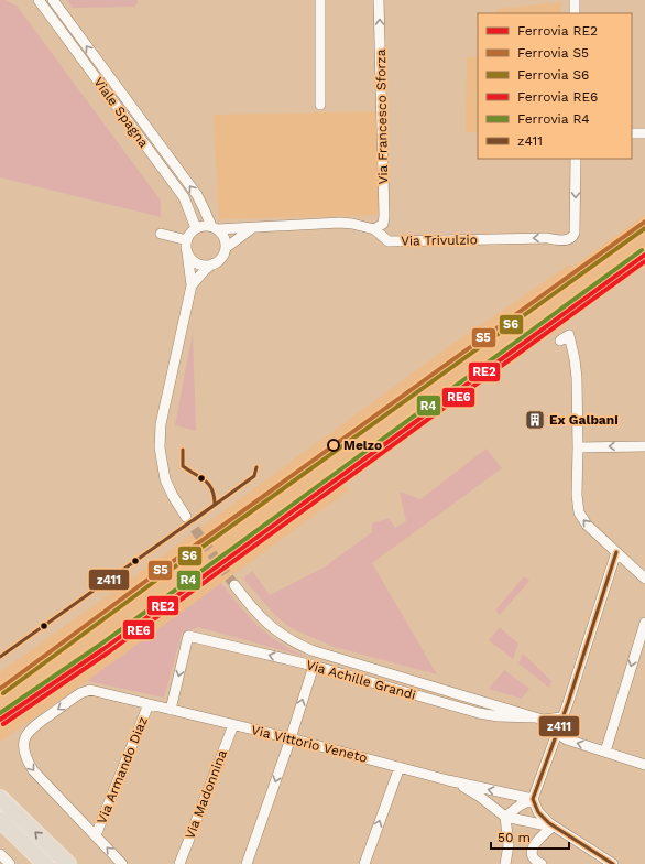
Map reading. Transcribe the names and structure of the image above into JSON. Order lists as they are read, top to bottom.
{
  "streets": {
    "street": [
      "Viale Spagna",
      "Via Francesco Sforza",
      "Via Trivulzio",
      "Via Achille Grandi",
      "Via Vittorio Veneto",
      "Via Armando Diaz",
      "Via Madonnina"
    ]
  },
  "crossings": [
    ["Viale Spagna", "Via Trivulzio"],
    ["Via Francesco Sforza", "Via Trivulzio"],
    ["Via Achille Grandi", "Via Vittorio Veneto"],
    ["Via Vittorio Veneto", "Via Armando Diaz"],
    ["Via Vittorio Veneto", "Via Madonnina"]
  ],
  "places": {
    "building": ["Ex Galbani"],
    "other": ["Melzo"]
  },
  "lines": [
    "rail line S5",
    "rail line S6",
    "rail line R4",
    "rail line RE2",
    "rail line RE6",
    "transit line z411"
  ],
  "legend": [
    "Ferrovia RE2",
    "Ferrovia S5",
    "Ferrovia S6",
    "Ferrovia RE6",
    "Ferrovia R4",
    "z411"
  ],
  "scale_bar": "50 m"
}
